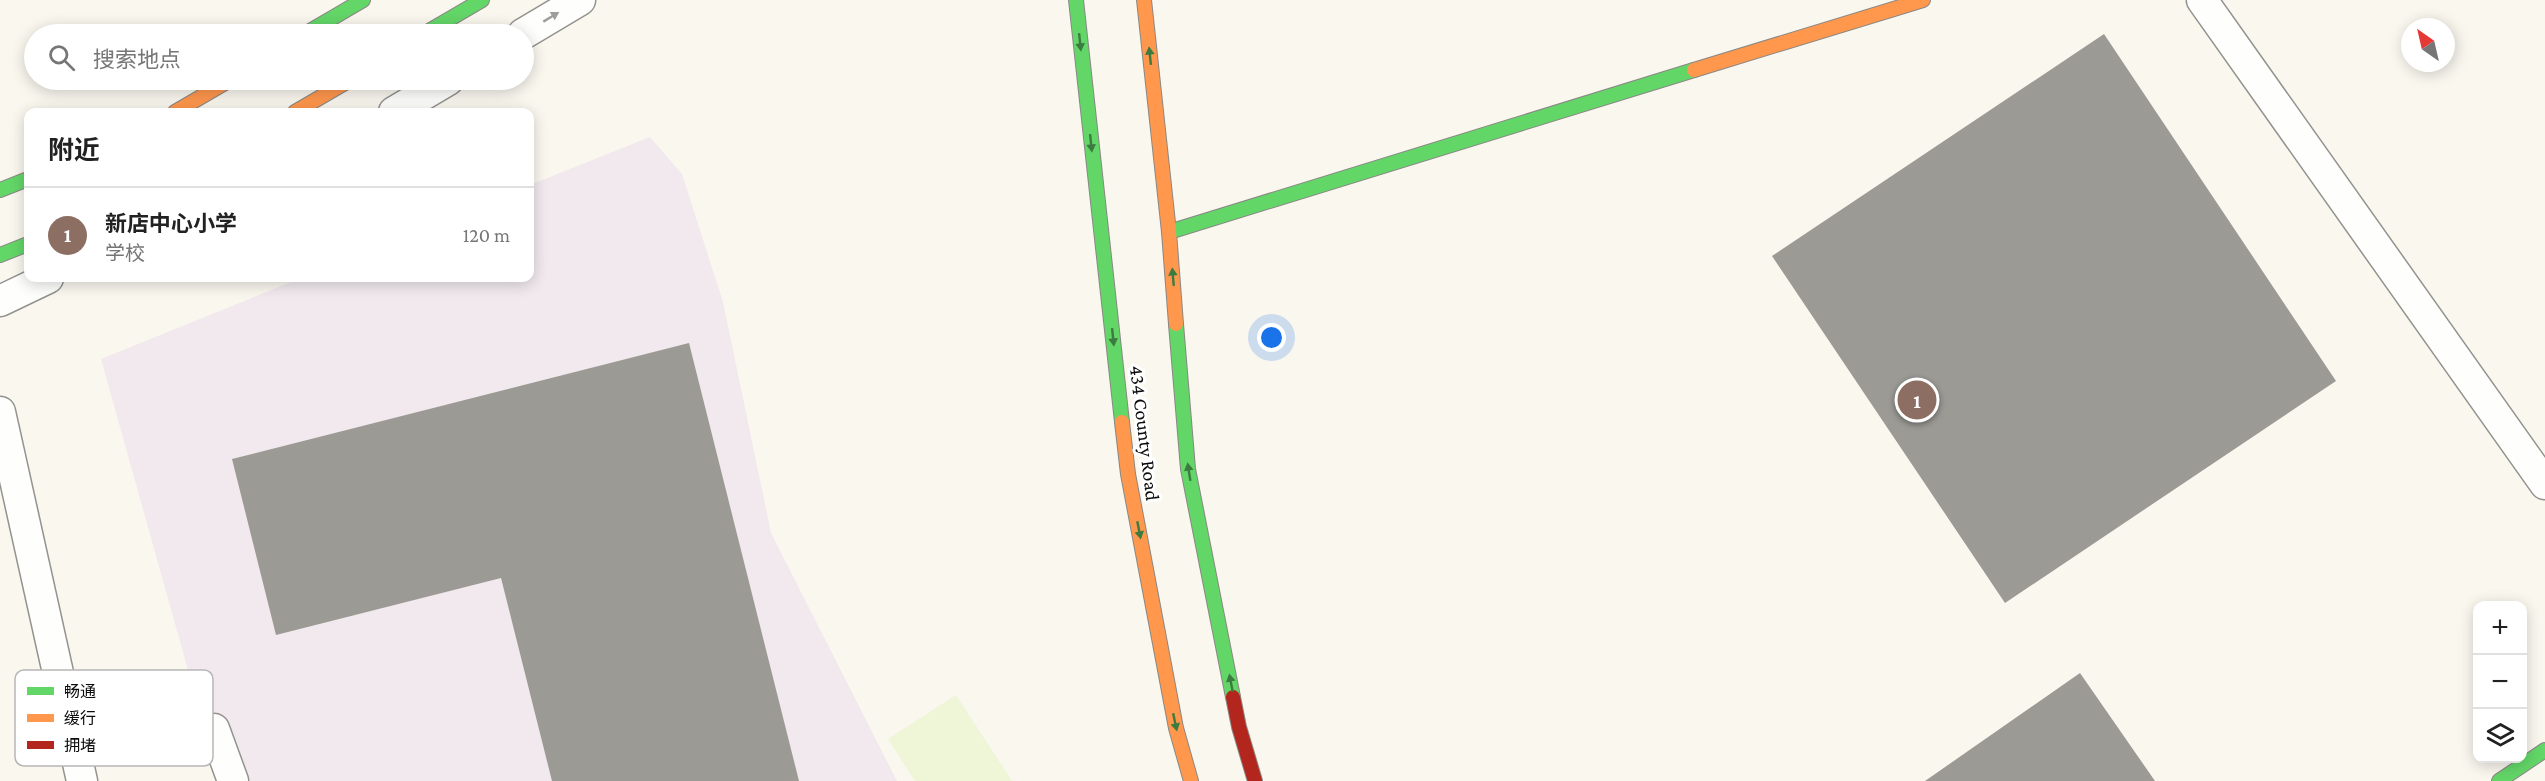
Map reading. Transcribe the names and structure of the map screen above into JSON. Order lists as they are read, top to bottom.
{
  "streets": {
    "main road": ["434 County Road"]
  },
  "legend": ["畅通", "缓行", "拥堵"],
  "north": "top left",
  "page": {
    "search": "搜索地点",
    "heading": "附近",
    "list": [
      {
        "mark": "1",
        "name": "新店中心小学",
        "note": "学校",
        "value": "120 m"
      }
    ],
    "pins": "1",
    "map_buttons": ["+", "−"]
  }
}
